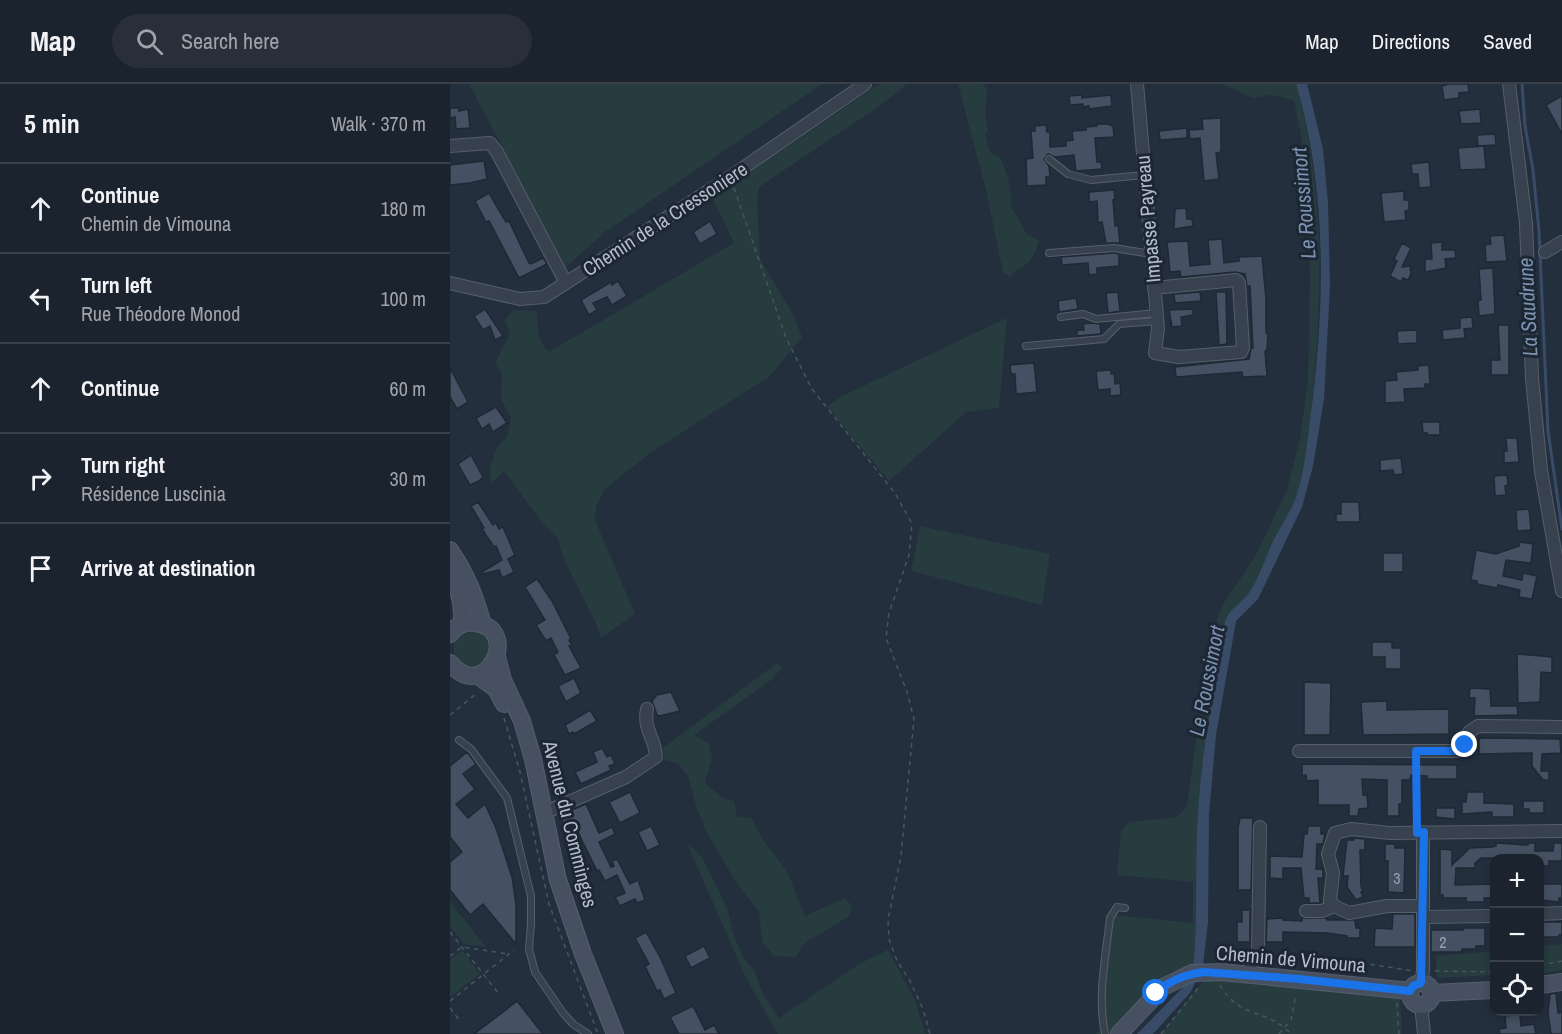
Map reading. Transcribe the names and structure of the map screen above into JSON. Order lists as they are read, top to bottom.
{
  "streets": {
    "main road": ["Avenue du Comminges", "Chemin de Vimouna"],
    "street": ["Chemin de la Cressoniere", "Impasse Payreau"]
  },
  "water": ["Le Roussimort", "La Saudrune"],
  "house_numbers": ["3", "2"],
  "page": {
    "header": "Map",
    "search": "Search here",
    "nav": ["Map", "Directions", "Saved"],
    "heading": ["5 min", "Walk · 370 m"],
    "list": [
      ["Continue", "Chemin de Vimouna", "180 m"],
      ["Turn left", "Rue Théodore Monod", "100 m"],
      ["Continue", "60 m"],
      ["Turn right", "Résidence Luscinia", "30 m"],
      "Arrive at destination"
    ],
    "map_buttons": ["+", "−"]
  }
}
